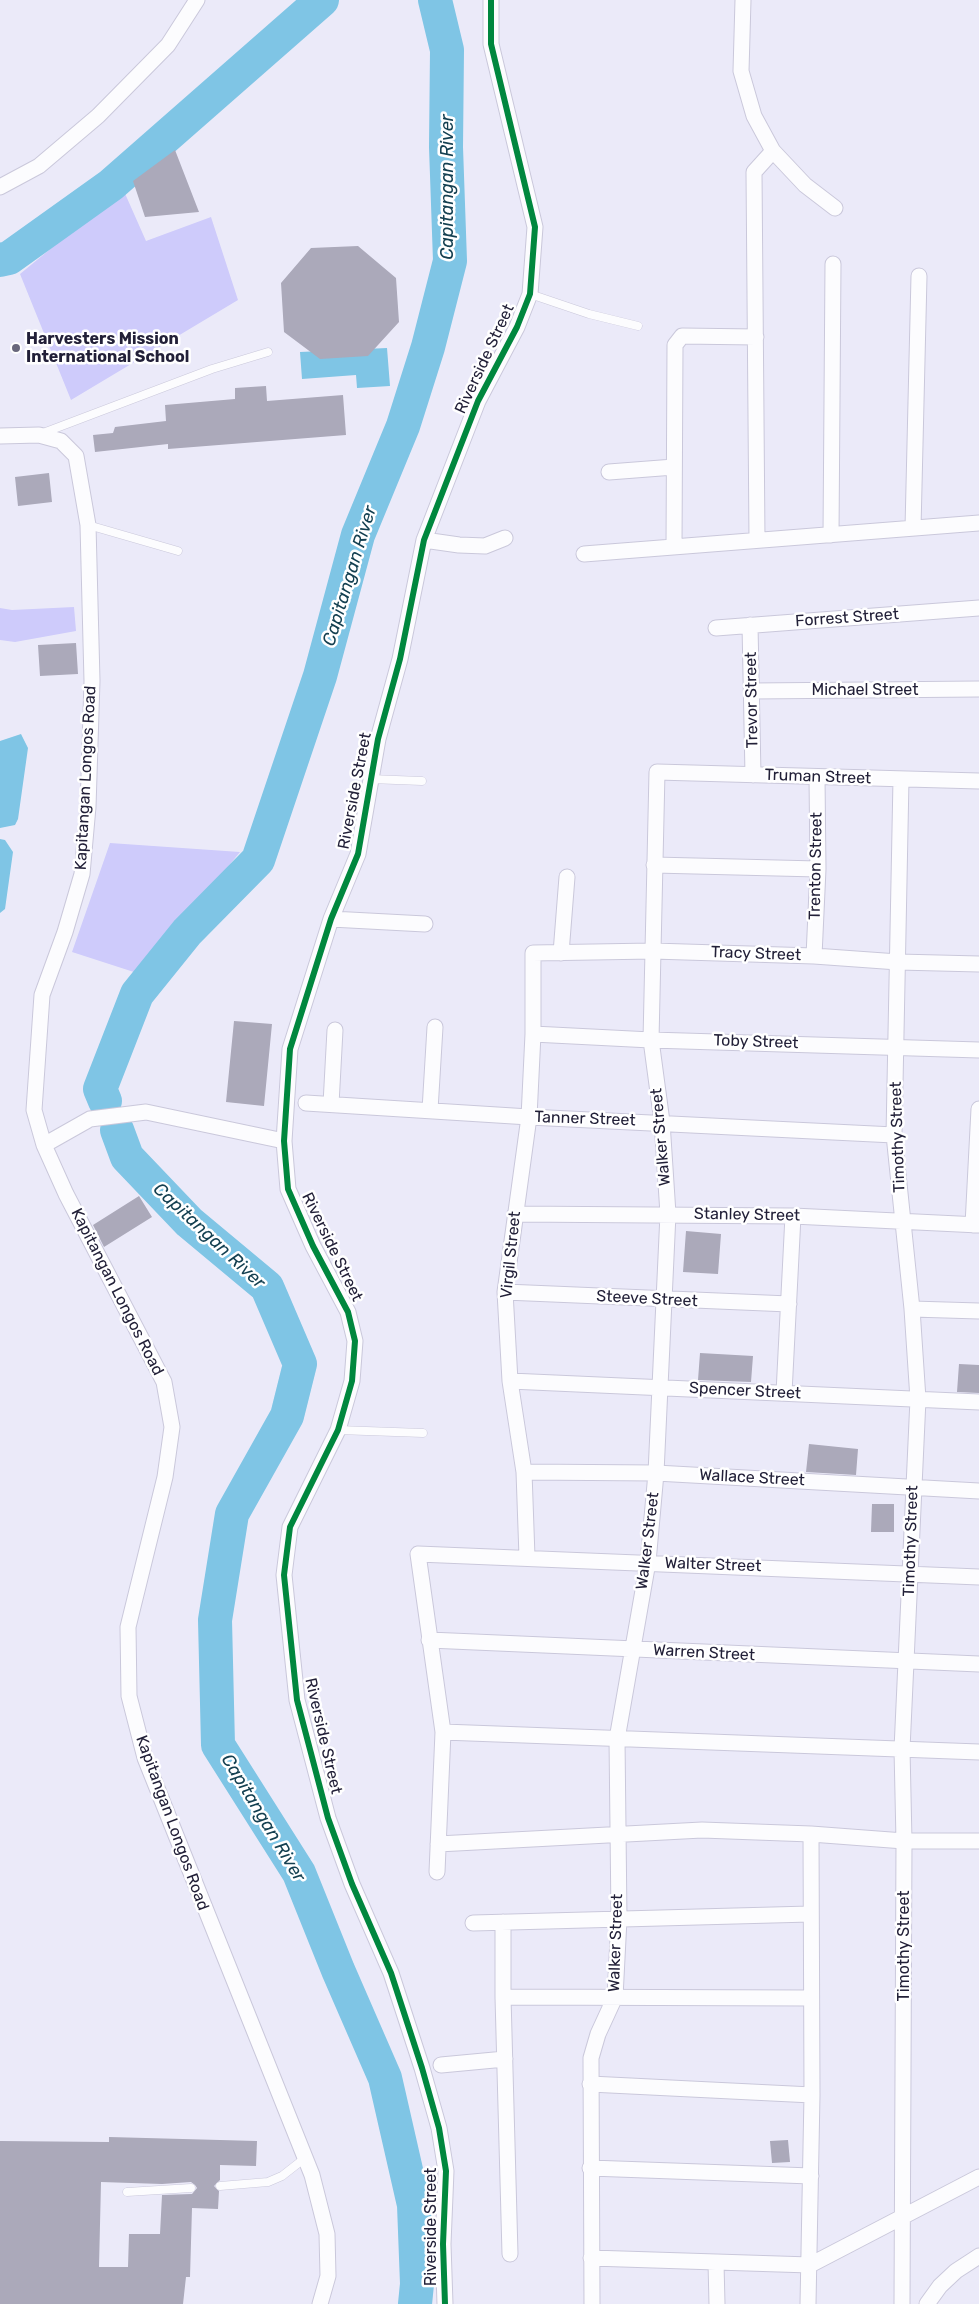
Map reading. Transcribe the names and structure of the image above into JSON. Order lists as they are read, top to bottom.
{
  "streets": {
    "street": [
      "Riverside Street",
      "Forrest Street",
      "Michael Street",
      "Trevor Street",
      "Truman Street",
      "Kapitangan Longos Road",
      "Trenton Street",
      "Tracy Street",
      "Toby Street",
      "Tanner Street",
      "Walker Street",
      "Timothy Street",
      "Stanley Street",
      "Virgil Street",
      "Steeve Street",
      "Spencer Street",
      "Wallace Street",
      "Walter Street",
      "Warren Street"
    ]
  },
  "crossings": [
    ["Forrest Street", "Trevor Street"],
    ["Michael Street", "Trevor Street"],
    ["Trevor Street", "Truman Street"],
    ["Truman Street", "Trenton Street"],
    ["Truman Street", "Walker Street"],
    ["Truman Street", "Timothy Street"],
    ["Trenton Street", "Tracy Street"],
    ["Tracy Street", "Walker Street"],
    ["Tracy Street", "Timothy Street"],
    ["Tracy Street", "Virgil Street"],
    ["Toby Street", "Walker Street"],
    ["Toby Street", "Timothy Street"],
    ["Toby Street", "Virgil Street"],
    ["Tanner Street", "Walker Street"],
    ["Tanner Street", "Timothy Street"],
    ["Tanner Street", "Virgil Street"],
    ["Walker Street", "Stanley Street"],
    ["Walker Street", "Steeve Street"],
    ["Walker Street", "Spencer Street"],
    ["Walker Street", "Wallace Street"],
    ["Walker Street", "Walter Street"],
    ["Walker Street", "Warren Street"],
    ["Timothy Street", "Stanley Street"],
    ["Timothy Street", "Spencer Street"],
    ["Timothy Street", "Wallace Street"],
    ["Timothy Street", "Walter Street"],
    ["Timothy Street", "Warren Street"],
    ["Stanley Street", "Virgil Street"],
    ["Virgil Street", "Steeve Street"],
    ["Virgil Street", "Spencer Street"],
    ["Virgil Street", "Wallace Street"],
    ["Virgil Street", "Walter Street"],
    ["Walter Street", "Warren Street"]
  ],
  "water": ["Capitangan River"],
  "places": ["Harvesters Mission International School"]
}
